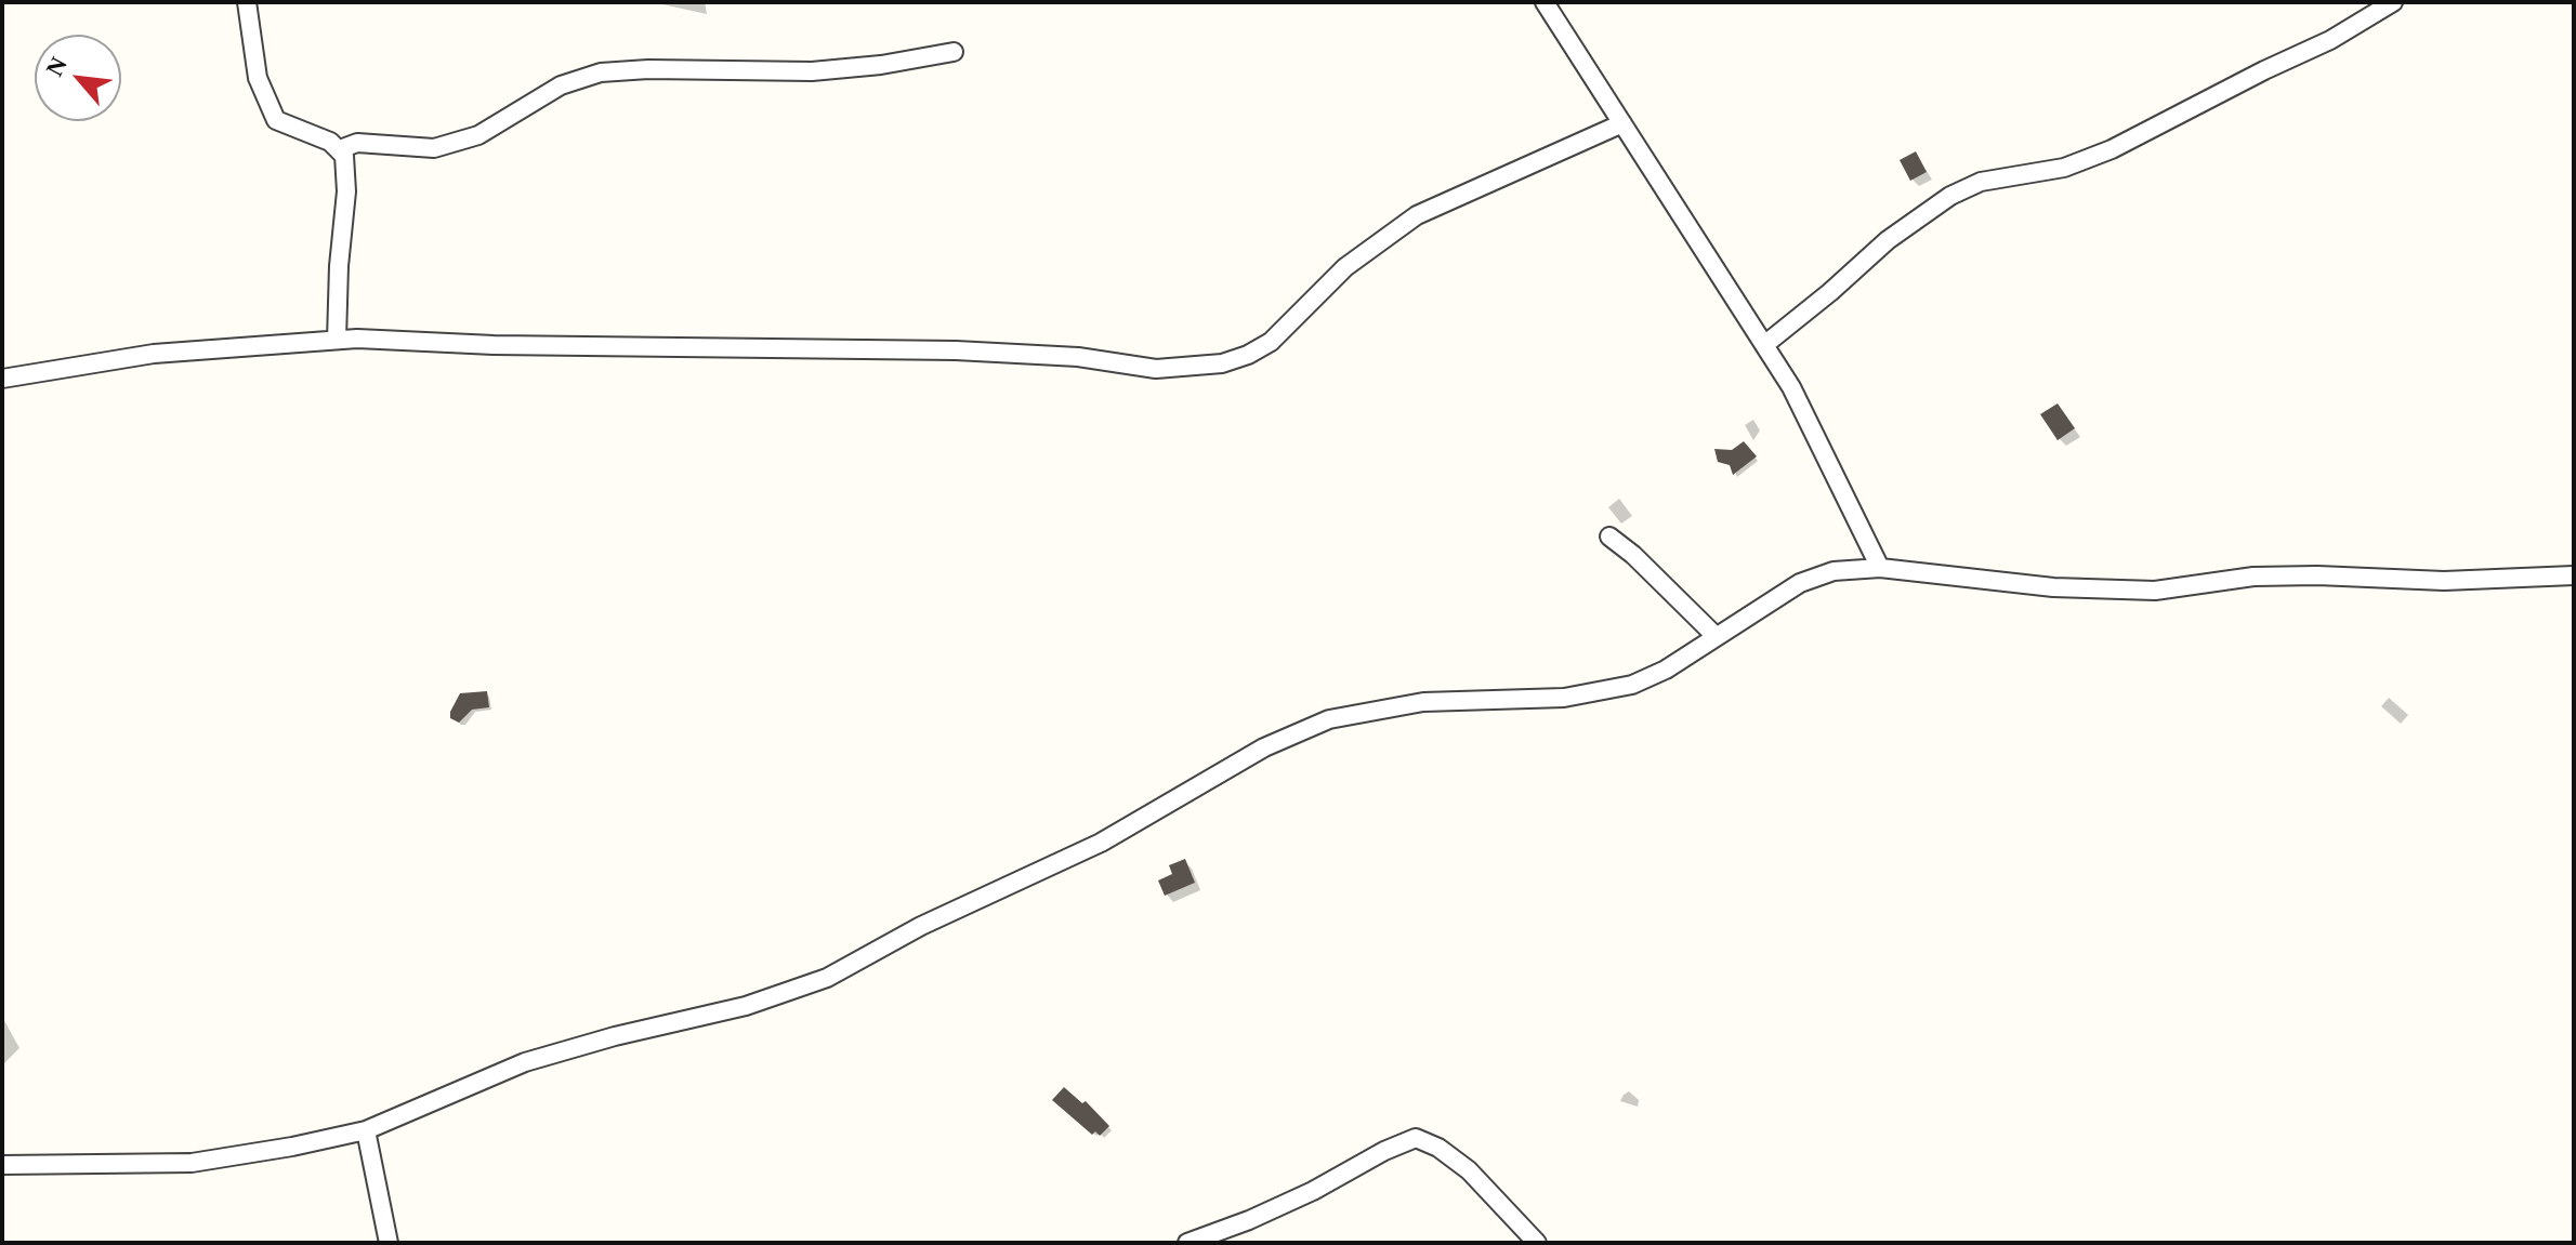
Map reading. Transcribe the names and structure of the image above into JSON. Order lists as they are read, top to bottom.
{
  "north": "top left"
}
